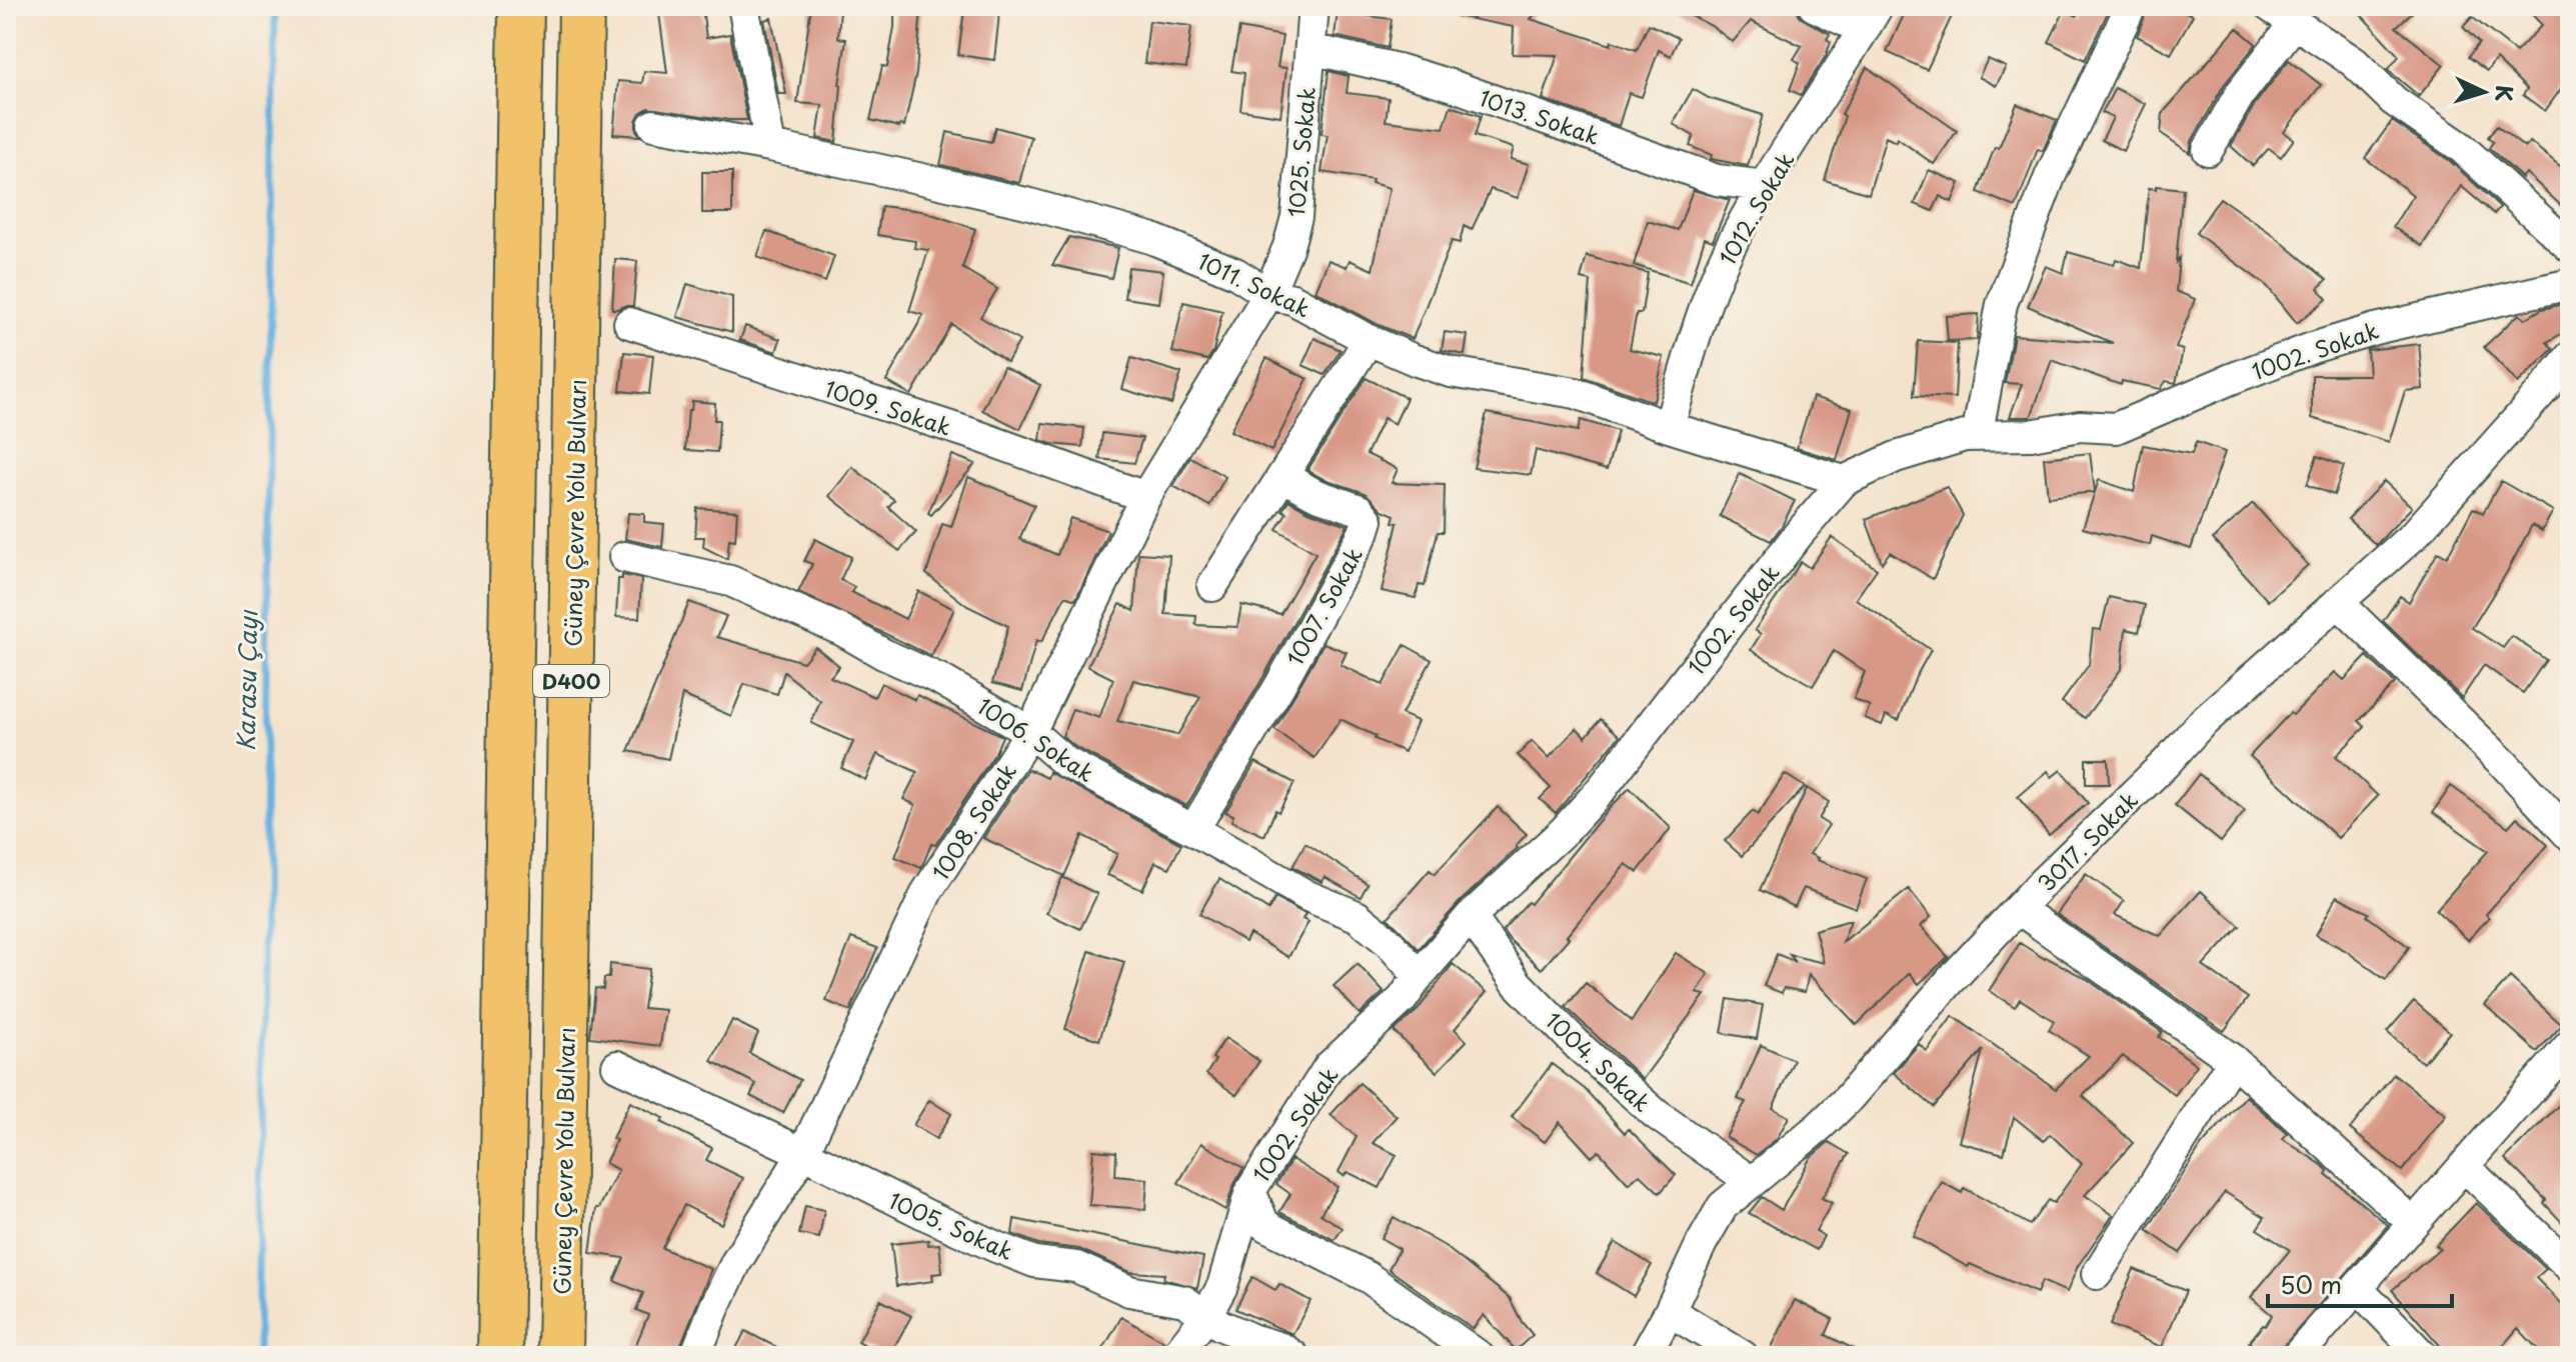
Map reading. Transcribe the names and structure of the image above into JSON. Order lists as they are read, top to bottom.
{
  "streets": {
    "highway": ["Güney Çevre Yolu Bulvarı", "D400"],
    "street": [
      "1013. Sokak",
      "1025. Sokak",
      "1012. Sokak",
      "1011. Sokak",
      "1002. Sokak",
      "1009. Sokak",
      "1007. Sokak",
      "1006. Sokak",
      "1008. Sokak",
      "3017. Sokak",
      "1004. Sokak",
      "1005. Sokak"
    ]
  },
  "crossings": [
    ["1013. Sokak", "1025. Sokak"],
    ["1013. Sokak", "1012. Sokak"],
    ["1025. Sokak", "1011. Sokak"],
    ["1025. Sokak", "1008. Sokak"],
    ["1012. Sokak", "1011. Sokak"],
    ["1011. Sokak", "1002. Sokak"],
    ["1011. Sokak", "1008. Sokak"],
    ["1002. Sokak", "1006. Sokak"],
    ["1002. Sokak", "1004. Sokak"],
    ["1002. Sokak", "1005. Sokak"],
    ["1009. Sokak", "1008. Sokak"],
    ["1007. Sokak", "1006. Sokak"],
    ["1006. Sokak", "1008. Sokak"],
    ["1008. Sokak", "1005. Sokak"],
    ["3017. Sokak", "1004. Sokak"]
  ],
  "water": ["Karasu Çayı"],
  "scale_bar": "50 m",
  "north": "right"
}
